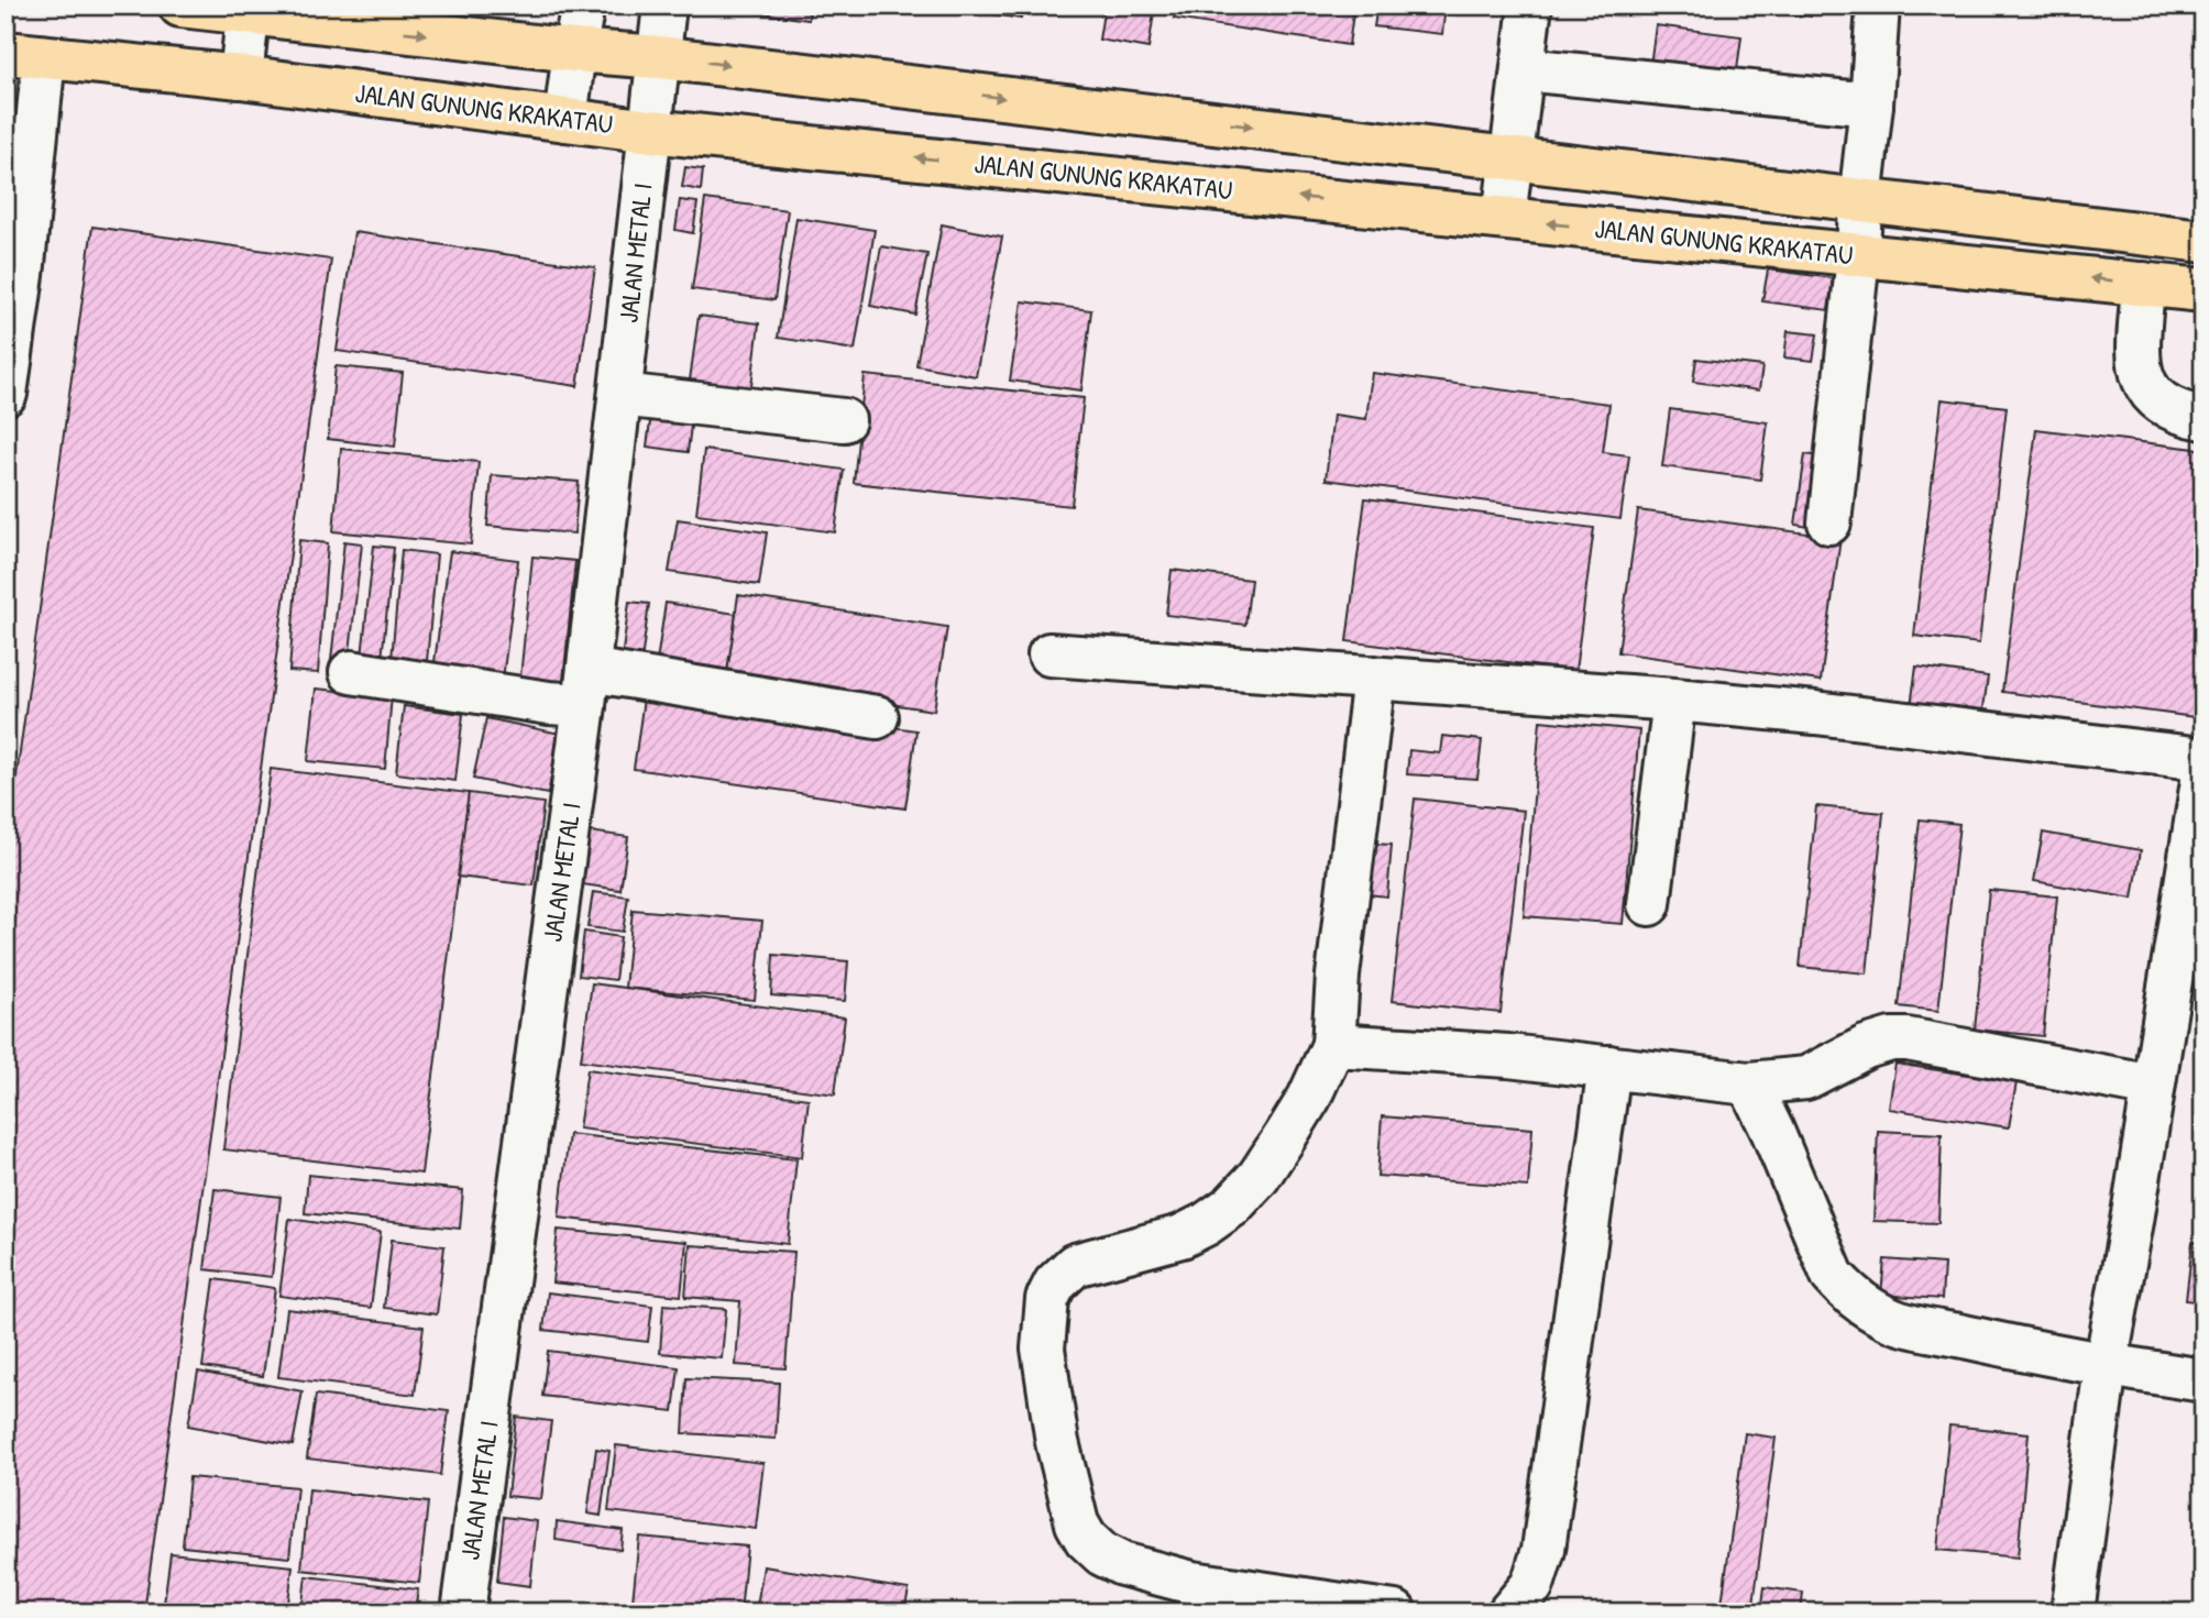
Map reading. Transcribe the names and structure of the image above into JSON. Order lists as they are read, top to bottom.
{
  "streets": {
    "highway": ["JALAN GUNUNG KRAKATAU"],
    "street": ["JALAN METAL I"]
  },
  "crossings": [
    ["JALAN GUNUNG KRAKATAU", "JALAN METAL I"]
  ]
}
